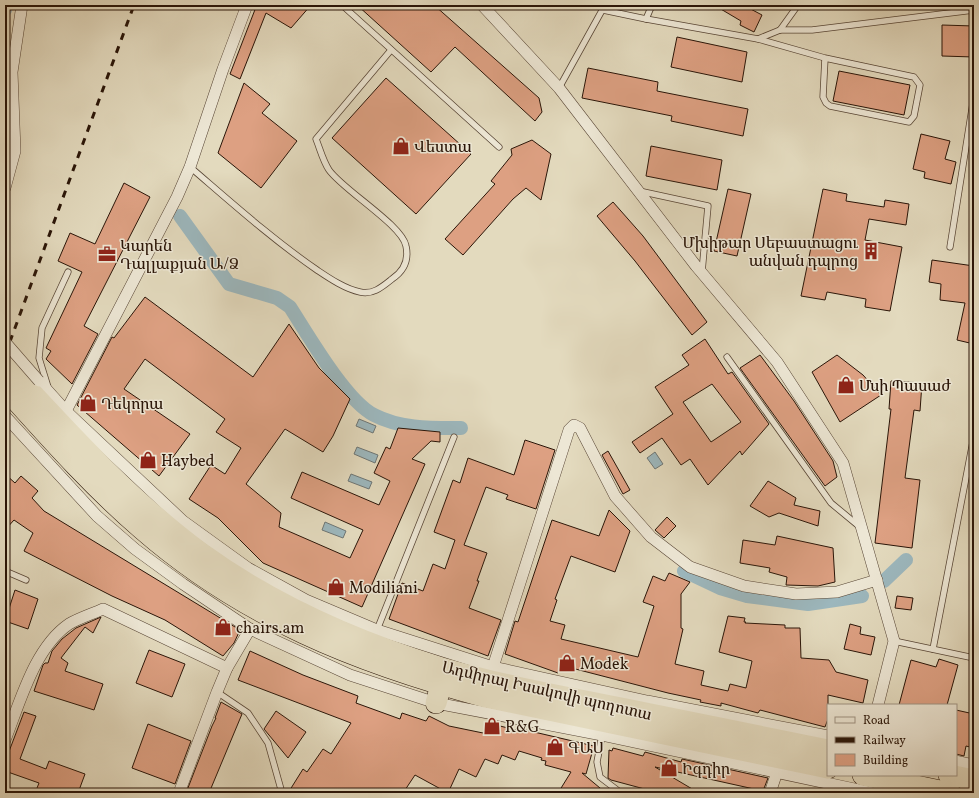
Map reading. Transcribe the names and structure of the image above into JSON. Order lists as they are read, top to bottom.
{
  "streets": {
    "highway": ["Ադմիրալ Իսակովի պողոտա"]
  },
  "places": {
    "shop": [
      "Վեստա",
      "Մսի Պասաժ",
      "Դեկորա",
      "Haybed",
      "Modiliani",
      "chairs.am",
      "Modek",
      "R&G",
      "ԳԱՍ",
      "Իգդիր"
    ],
    "building": ["Մխիթար Սեբաստացու անվան դպրոց"],
    "office": ["Կարեն Դալլաքյան Ա/Ձ"]
  },
  "legend": ["Road", "Railway", "Building"]
}
